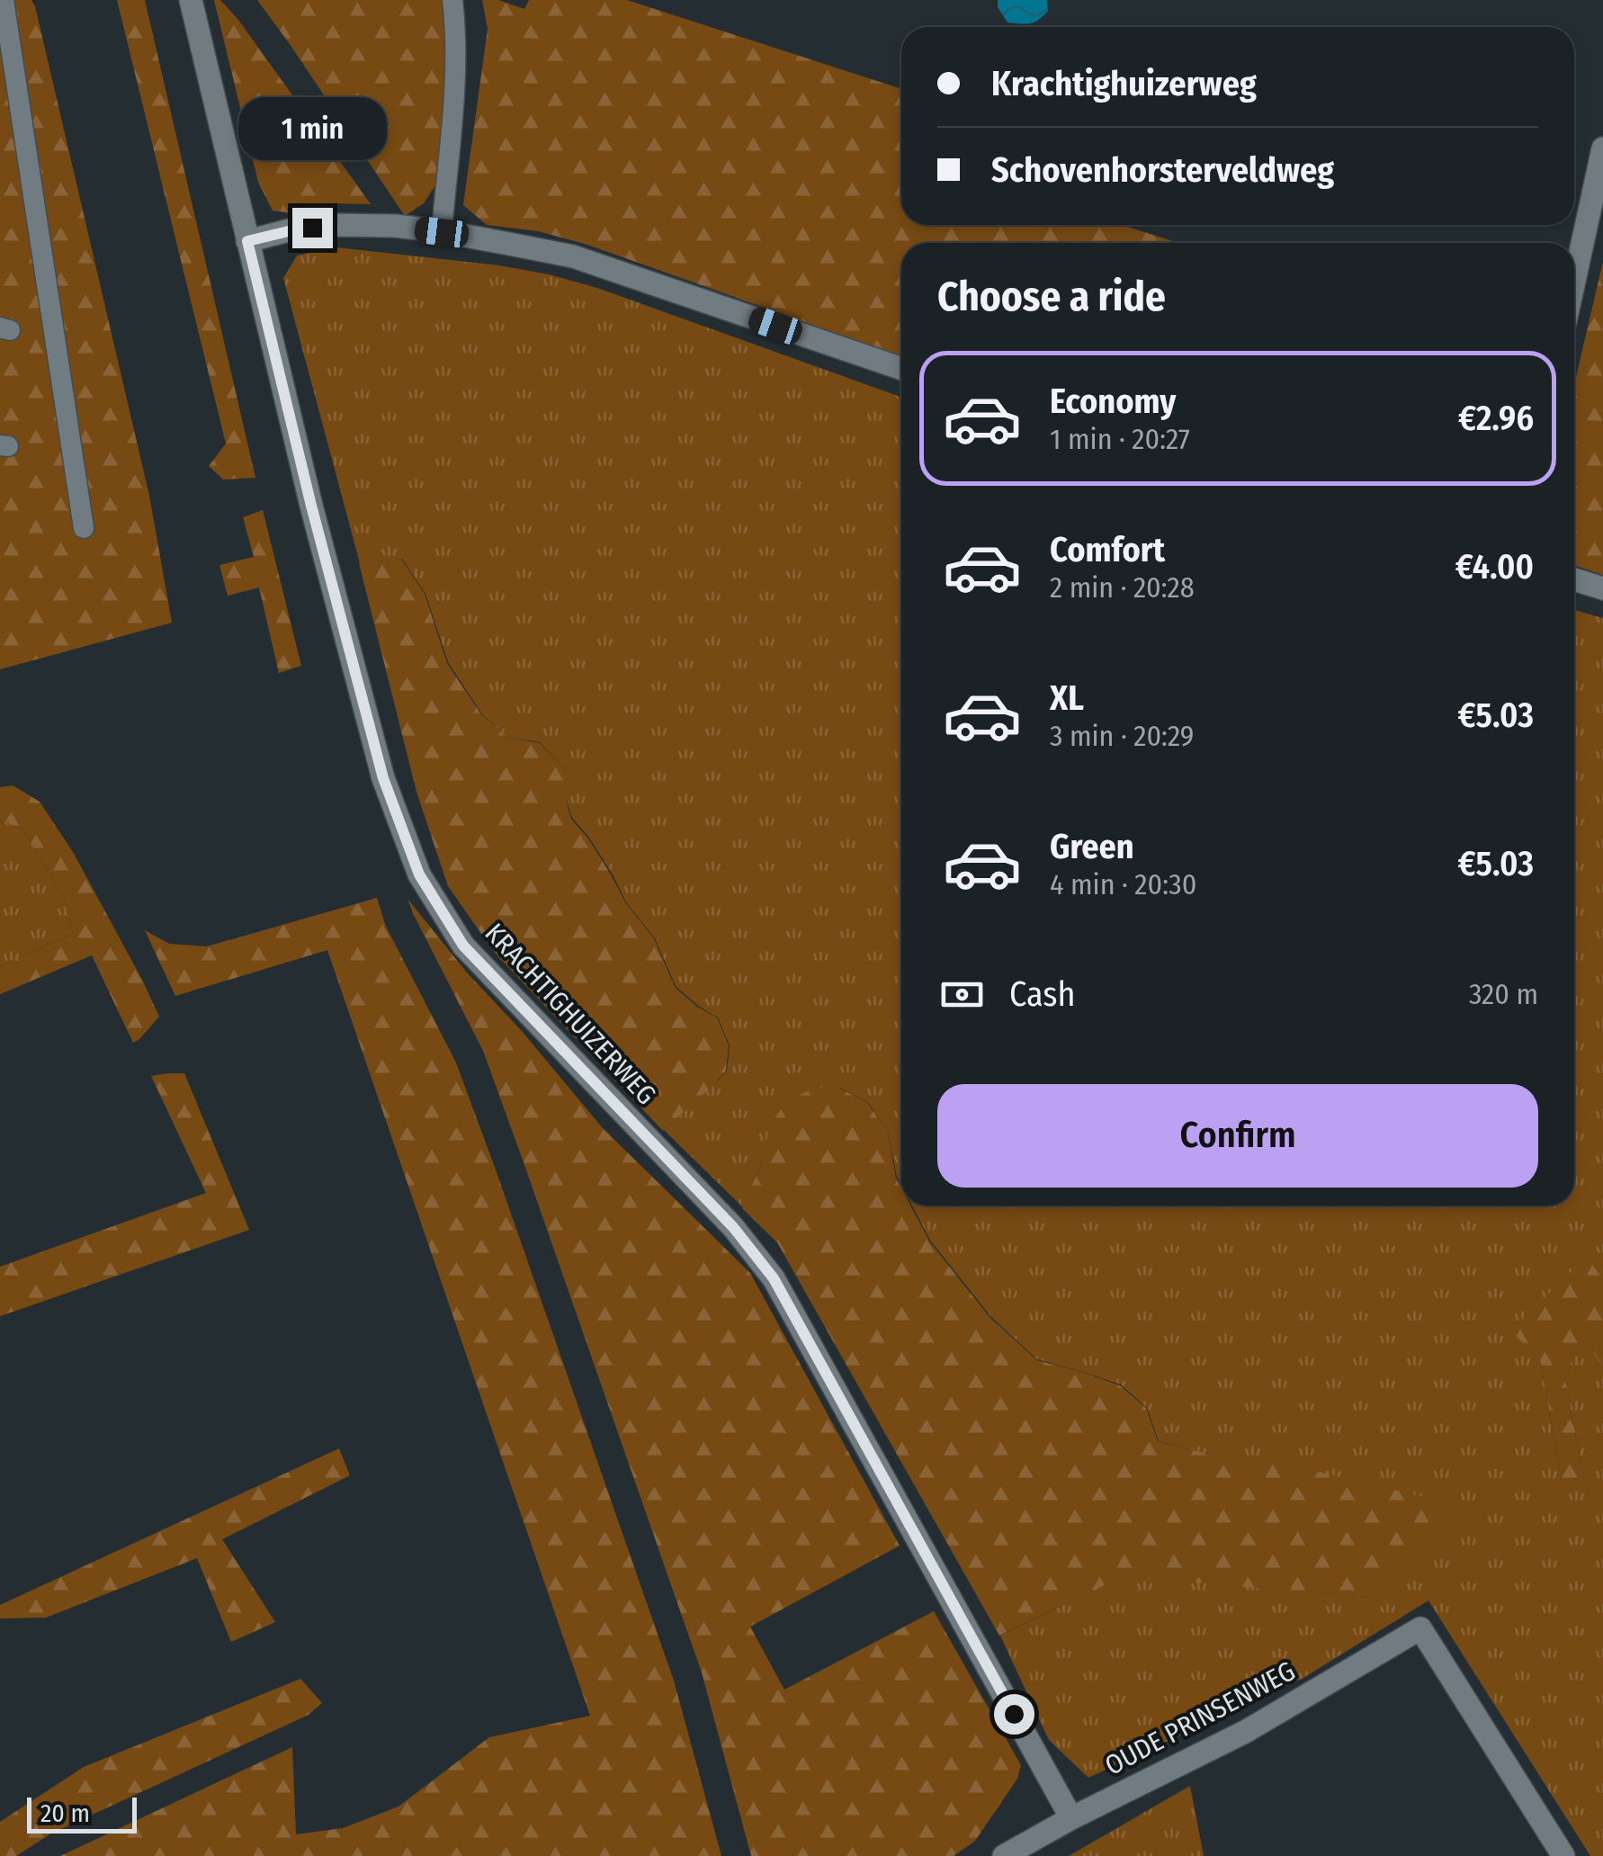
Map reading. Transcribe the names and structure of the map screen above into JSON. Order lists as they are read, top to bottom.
{
  "streets": {
    "street": ["KRACHTIGHUIZERWEG", "OUDE PRINSENWEG"]
  },
  "crossings": [
    ["KRACHTIGHUIZERWEG", "OUDE PRINSENWEG"]
  ],
  "scale_bar": "20 m",
  "page": {
    "banner": ["Krachtighuizerweg", "Schovenhorsterveldweg"],
    "bubble": "1 min",
    "heading": "Choose a ride",
    "list": [
      {
        "name": "Economy",
        "note": "1 min · 20:27",
        "value": "€2.96"
      },
      {
        "name": "Comfort",
        "note": "2 min · 20:28",
        "value": "€4.00"
      },
      {
        "name": "XL",
        "note": "3 min · 20:29",
        "value": "€5.03"
      },
      {
        "name": "Green",
        "note": "4 min · 20:30",
        "value": "€5.03"
      }
    ],
    "pay": ["Cash", "320 m"],
    "buttons": "Confirm",
    "scale": "20 m"
  }
}
